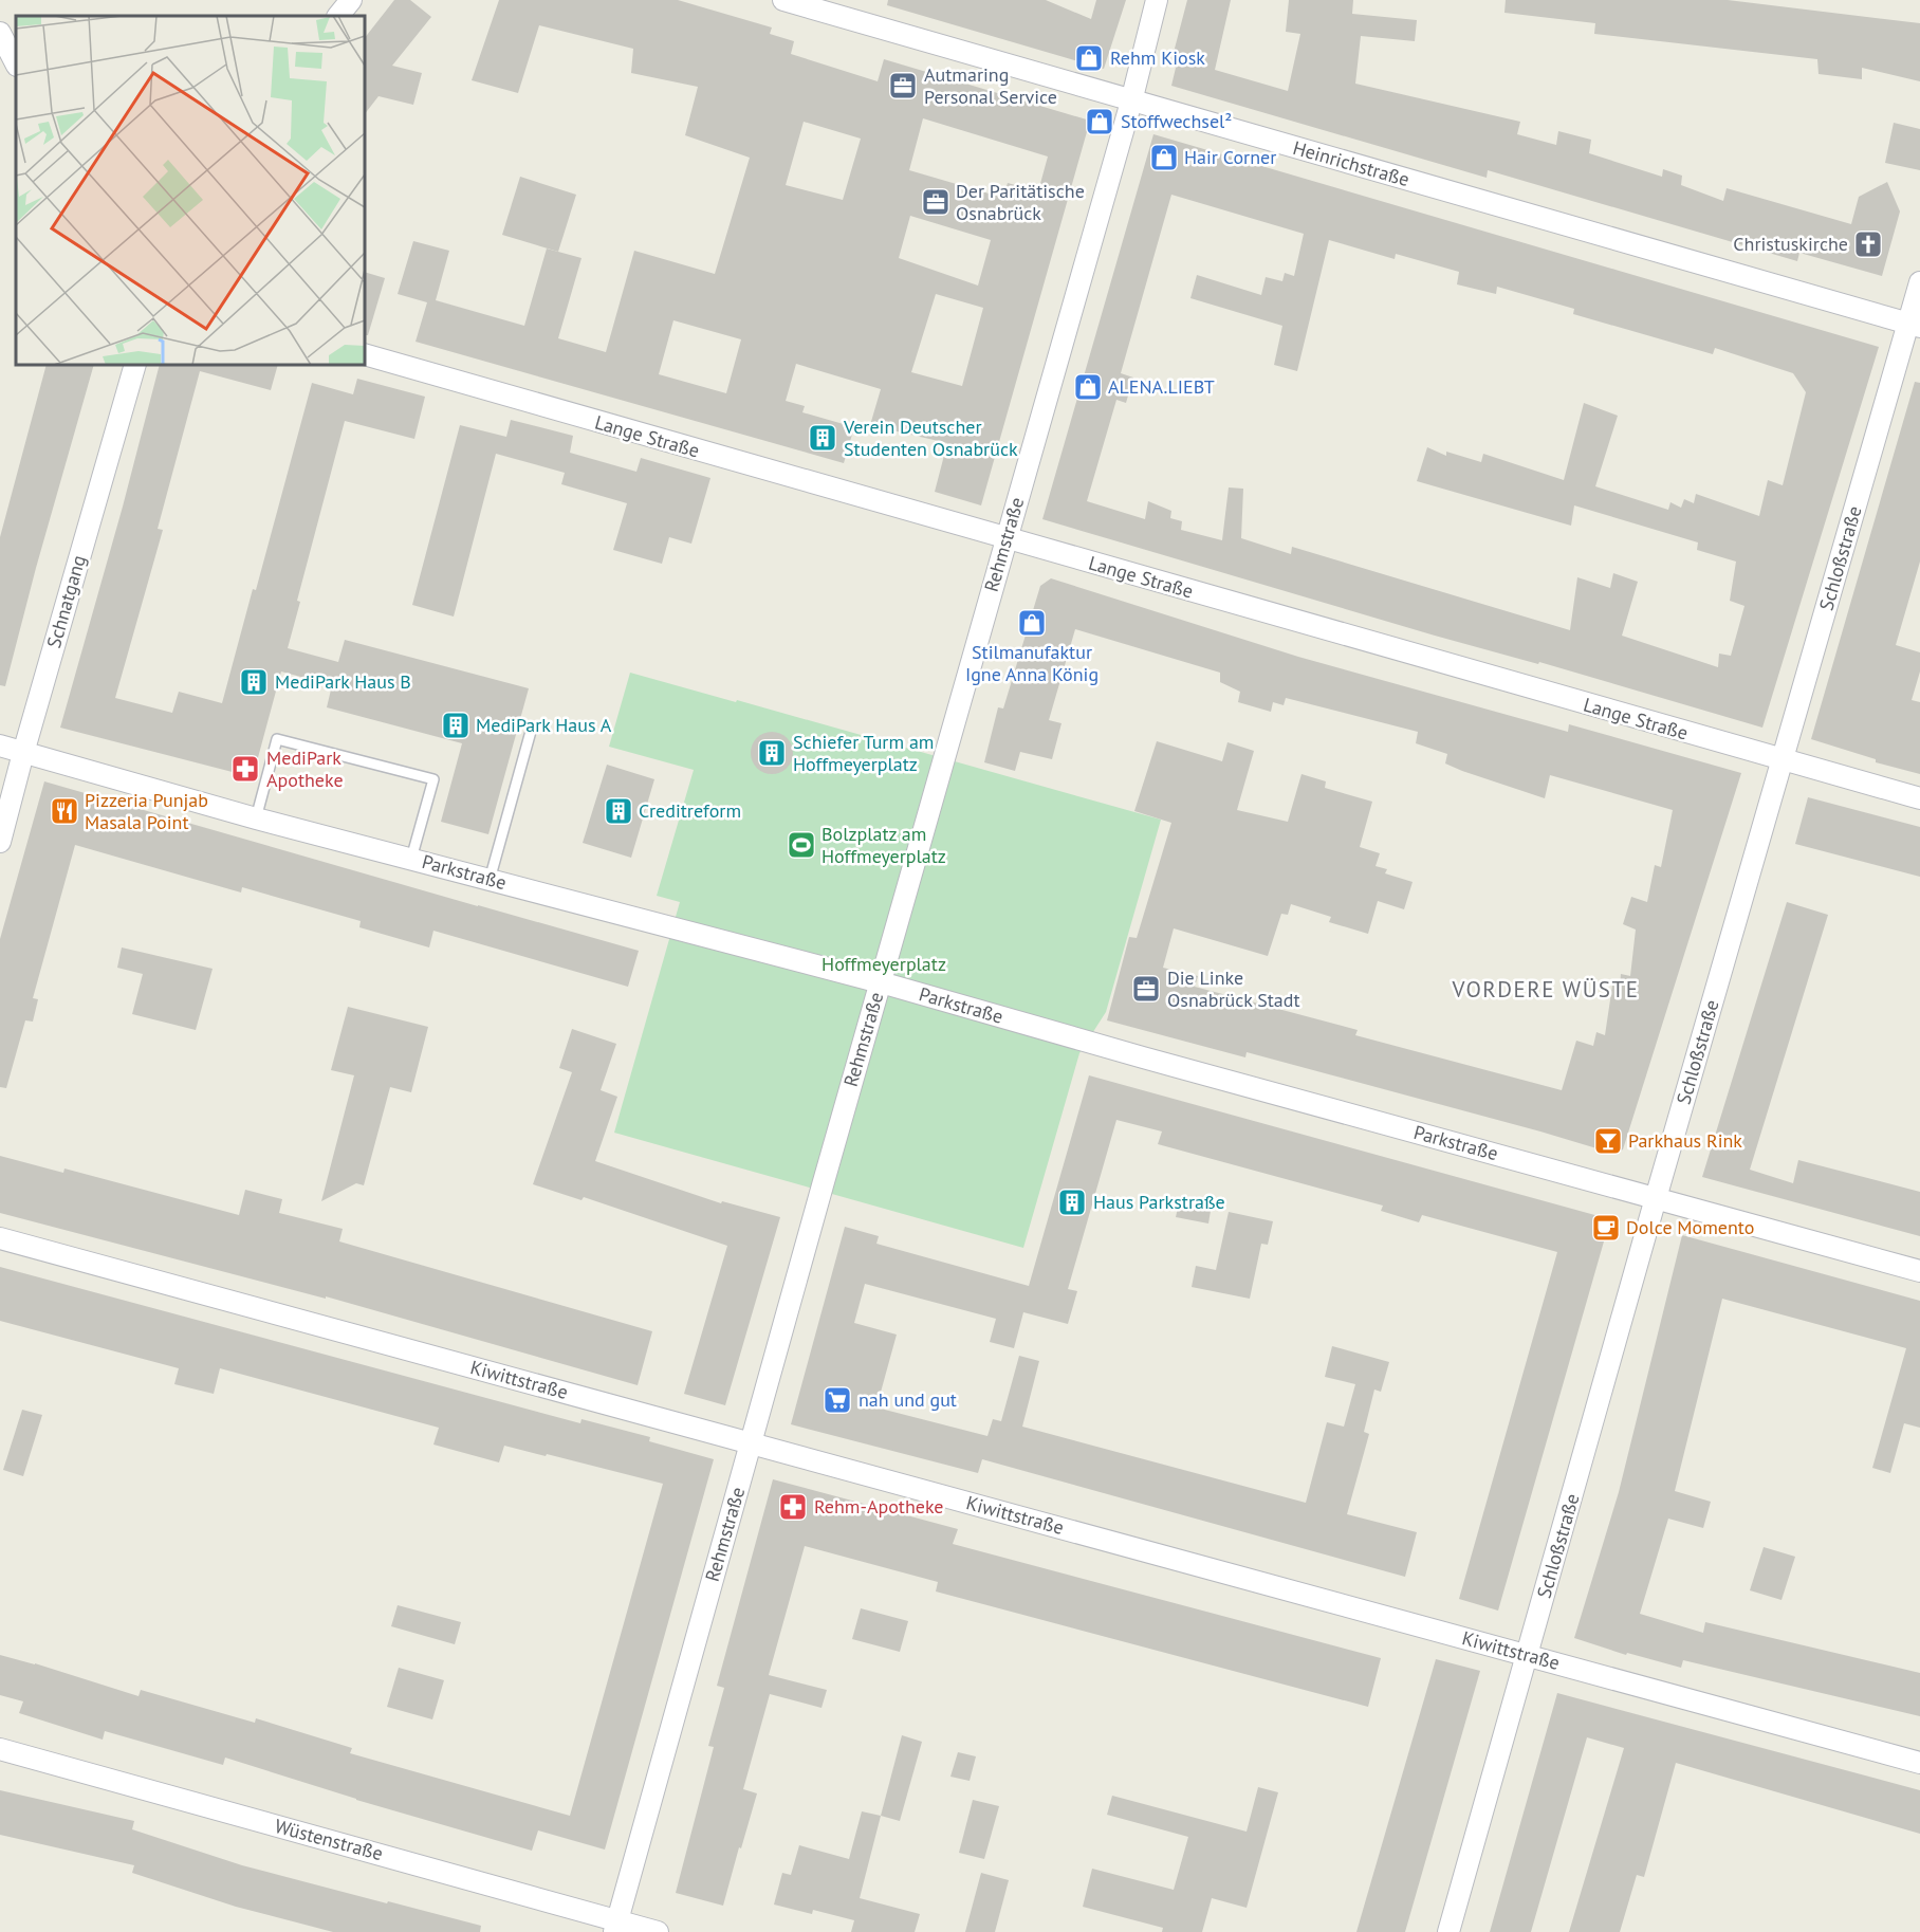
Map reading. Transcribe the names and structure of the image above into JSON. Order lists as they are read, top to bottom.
{
  "streets": {
    "street": [
      "Heinrichstraße",
      "Lange Straße",
      "Rehmstraße",
      "Schloßstraße",
      "Schnatgang",
      "Parkstraße",
      "Kiwittstraße",
      "Wüstenstraße"
    ]
  },
  "crossings": [
    ["Heinrichstraße", "Rehmstraße"],
    ["Heinrichstraße", "Schloßstraße"],
    ["Lange Straße", "Rehmstraße"],
    ["Lange Straße", "Schloßstraße"],
    ["Rehmstraße", "Parkstraße"],
    ["Rehmstraße", "Kiwittstraße"],
    ["Rehmstraße", "Wüstenstraße"],
    ["Schloßstraße", "Parkstraße"],
    ["Schloßstraße", "Kiwittstraße"],
    ["Schnatgang", "Parkstraße"]
  ],
  "districts": ["VORDERE WÜSTE"],
  "parks": ["Hoffmeyerplatz"],
  "places": {
    "shop": [
      "Rehm Kiosk",
      "Stoffwechsel²",
      "Hair Corner",
      "ALENA.LIEBT",
      "Stilmanufaktur Igne Anna König"
    ],
    "office": ["Autmaring Personal Service", "Der Paritätische Osnabrück", "Die Linke Osnabrück Stadt"],
    "church": ["Christuskirche"],
    "building": [
      "Verein Deutscher Studenten Osnabrück",
      "MediPark Haus B",
      "MediPark Haus A",
      "Schiefer Turm am Hoffmeyerplatz",
      "Creditreform",
      "Haus Parkstraße"
    ],
    "pharmacy": ["MediPark Apotheke", "Rehm-Apotheke"],
    "restaurant": ["Pizzeria Punjab Masala Point"],
    "sports": ["Bolzplatz am Hoffmeyerplatz"],
    "bar": ["Parkhaus Rink"],
    "cafe": ["Dolce Momento"],
    "supermarket": ["nah und gut"]
  }
}
